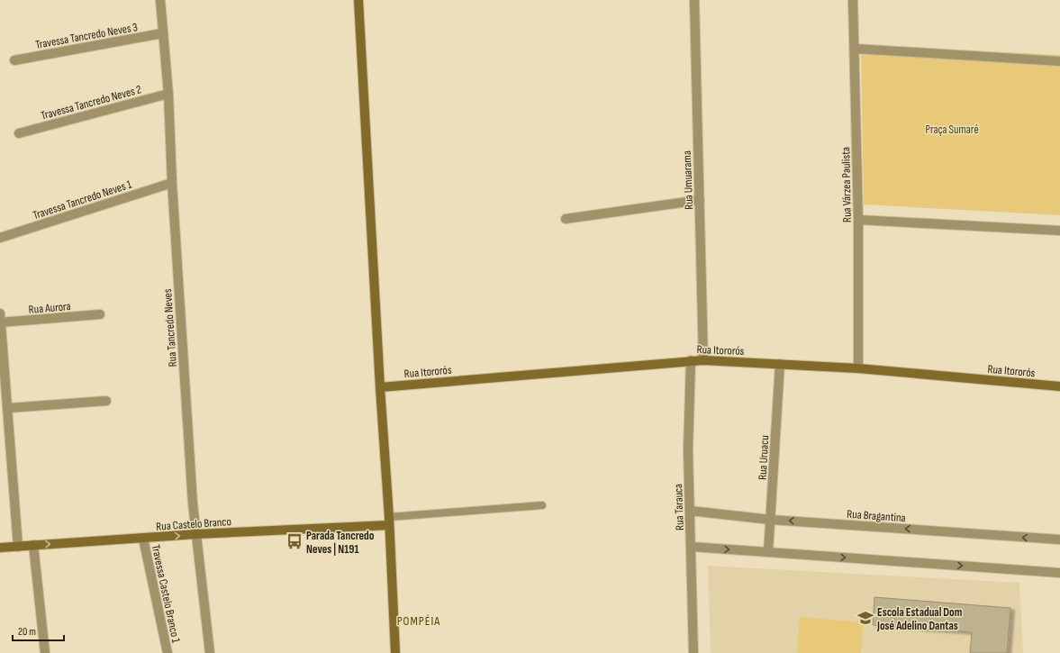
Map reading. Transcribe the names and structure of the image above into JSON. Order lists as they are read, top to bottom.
{
  "streets": {
    "street": [
      "Travessa Tancredo Neves 3",
      "Travessa Tancredo Neves 2",
      "Rua Umuarama",
      "Rua Várzea Paulista",
      "Travessa Tancredo Neves 1",
      "Rua Aurora",
      "Rua Tancredo Neves",
      "Rua Itororós",
      "Rua Uruacu",
      "Rua Tarauca",
      "Rua Bragantina",
      "Rua Castelo Branco",
      "Travessa Castelo Branco 1"
    ]
  },
  "crossings": [
    ["Travessa Tancredo Neves 3", "Rua Tancredo Neves"],
    ["Travessa Tancredo Neves 2", "Rua Tancredo Neves"],
    ["Rua Umuarama", "Rua Itororós"],
    ["Rua Várzea Paulista", "Rua Itororós"],
    ["Travessa Tancredo Neves 1", "Rua Tancredo Neves"],
    ["Rua Tancredo Neves", "Rua Castelo Branco"],
    ["Rua Itororós", "Rua Uruacu"],
    ["Rua Itororós", "Rua Tarauca"],
    ["Rua Uruacu", "Rua Bragantina"],
    ["Rua Tarauca", "Rua Bragantina"],
    ["Rua Castelo Branco", "Travessa Castelo Branco 1"]
  ],
  "one_way": ["Rua Castelo Branco"],
  "districts": ["POMPÉIA"],
  "parks": ["Praça Sumaré"],
  "places": {
    "bus stop": ["Parada Tancredo Neves | N191"],
    "school or university": ["Escola Estadual Dom José Adelino Dantas"]
  },
  "scale_bar": "20 m"
}
